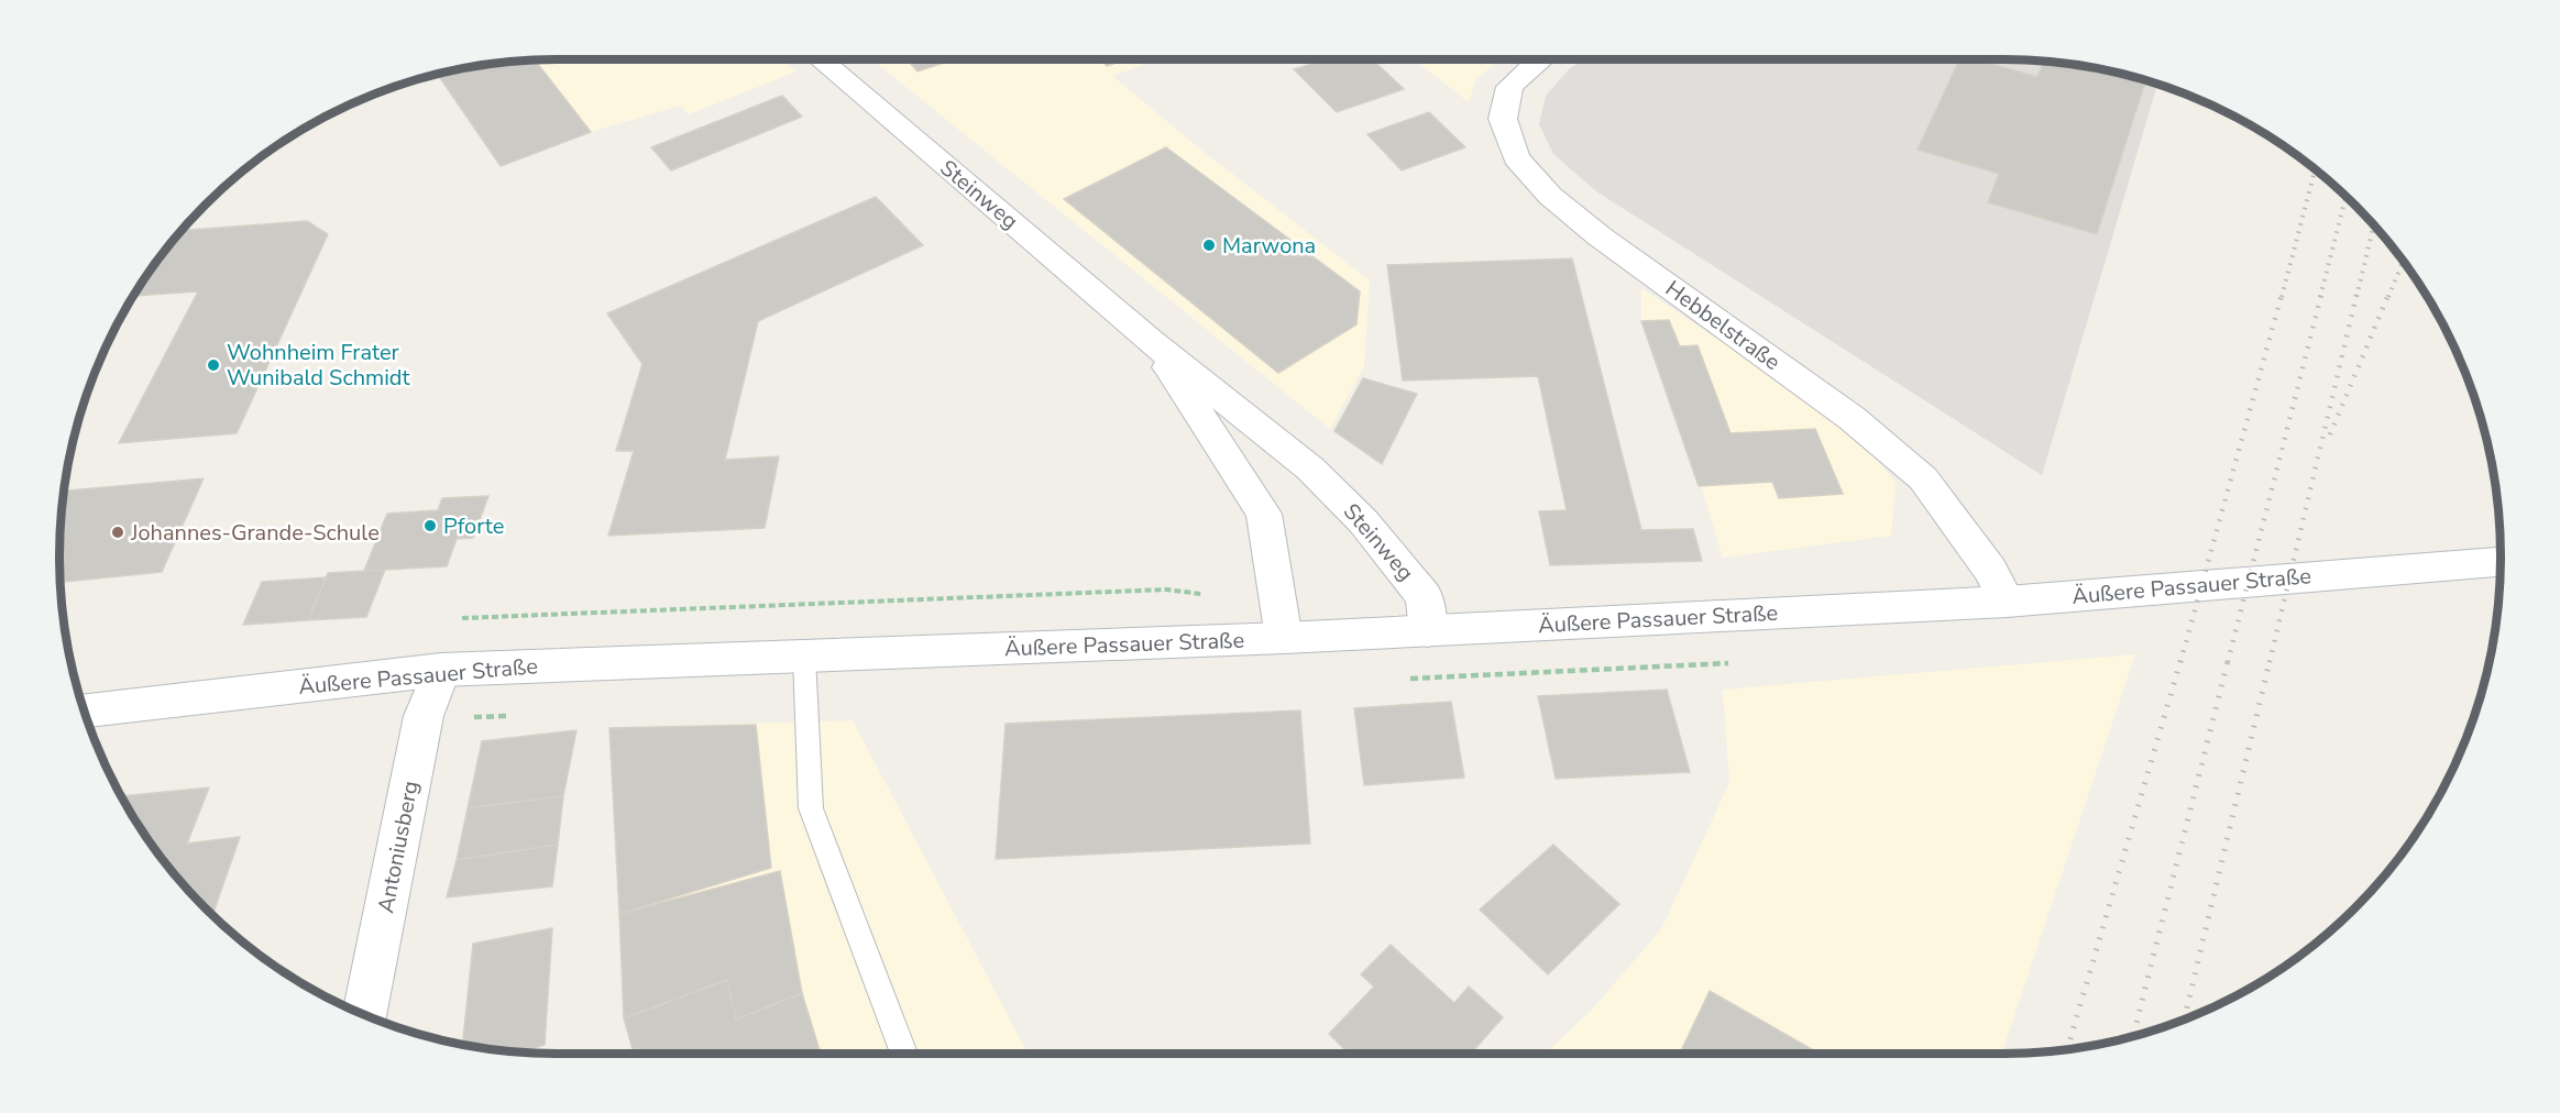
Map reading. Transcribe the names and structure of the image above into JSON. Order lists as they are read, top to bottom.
{
  "streets": {
    "street": [
      "Steinweg",
      "Hebbelstraße",
      "Äußere Passauer Straße",
      "Antoniusberg"
    ]
  },
  "crossings": [
    ["Steinweg", "Äußere Passauer Straße"],
    ["Hebbelstraße", "Äußere Passauer Straße"],
    ["Äußere Passauer Straße", "Antoniusberg"]
  ],
  "places": [
    "Marwona",
    "Wohnheim Frater Wunibald Schmidt",
    "Pforte",
    "Johannes-Grande-Schule"
  ]
}
